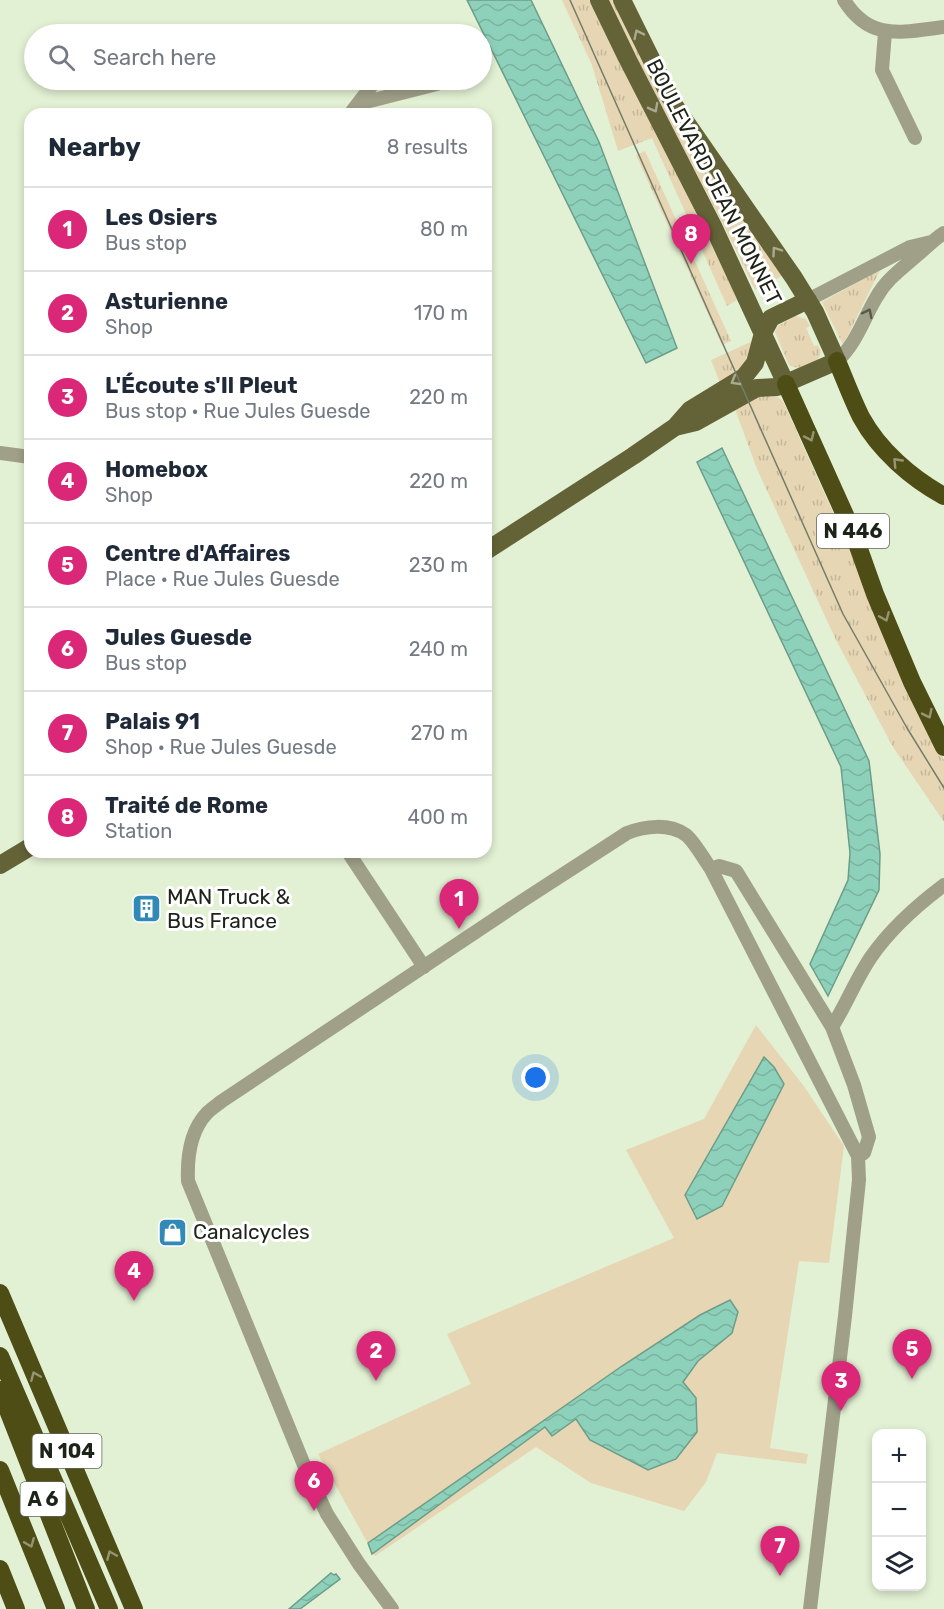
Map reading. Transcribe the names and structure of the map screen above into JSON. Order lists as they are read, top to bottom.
{
  "streets": {
    "highway": ["N 446", "N 104", "A 6"],
    "main road": ["BOULEVARD JEAN MONNET"]
  },
  "crossings": [
    ["BOULEVARD JEAN MONNET", "N 446"]
  ],
  "places": {
    "building": ["MAN Truck & Bus France"],
    "shop": ["Canalcycles"]
  },
  "page": {
    "search": "Search here",
    "heading": ["Nearby", "8 results"],
    "list": [
      {
        "mark": "1",
        "name": "Les Osiers",
        "note": "Bus stop",
        "value": "80 m"
      },
      {
        "mark": "2",
        "name": "Asturienne",
        "note": "Shop",
        "value": "170 m"
      },
      {
        "mark": "3",
        "name": "L'Écoute s'Il Pleut",
        "note": "Bus stop · Rue Jules Guesde",
        "value": "220 m"
      },
      {
        "mark": "4",
        "name": "Homebox",
        "note": "Shop",
        "value": "220 m"
      },
      {
        "mark": "5",
        "name": "Centre d'Affaires",
        "note": "Place · Rue Jules Guesde",
        "value": "230 m"
      },
      {
        "mark": "6",
        "name": "Jules Guesde",
        "note": "Bus stop",
        "value": "240 m"
      },
      {
        "mark": "7",
        "name": "Palais 91",
        "note": "Shop · Rue Jules Guesde",
        "value": "270 m"
      },
      {
        "mark": "8",
        "name": "Traité de Rome",
        "note": "Station",
        "value": "400 m"
      }
    ],
    "pins": [
      "8",
      "1",
      "4",
      "5",
      "2",
      "3",
      "6",
      "7"
    ],
    "map_buttons": ["+", "−"]
  }
}
